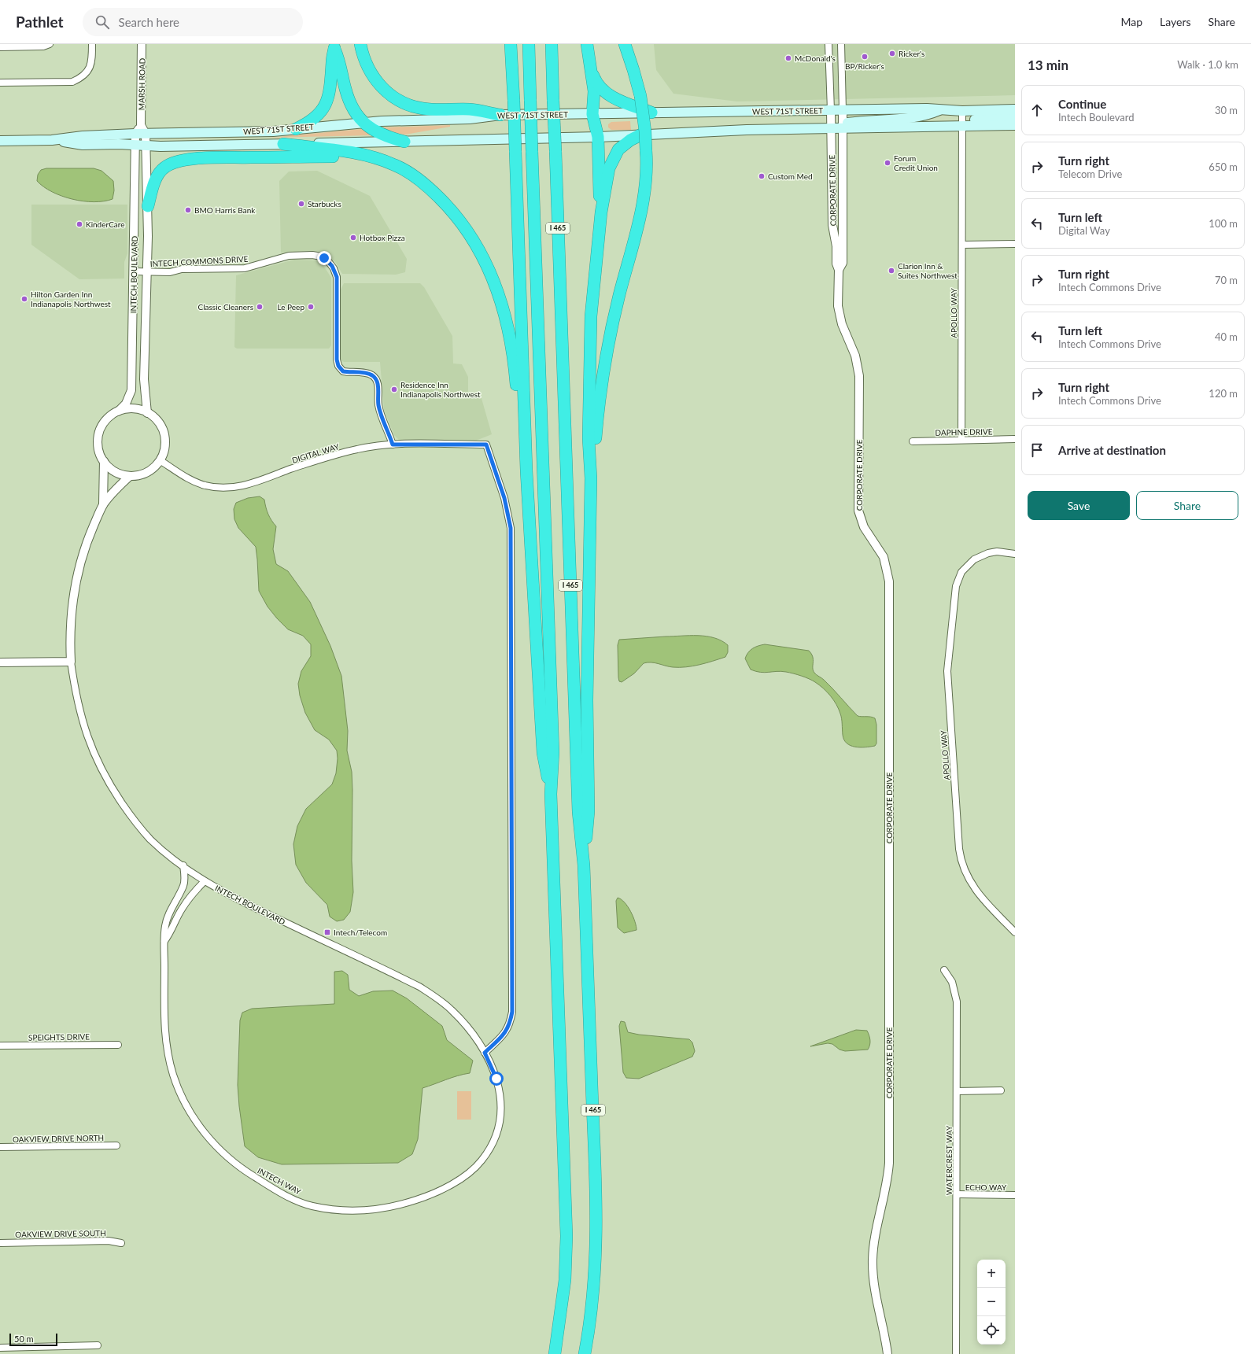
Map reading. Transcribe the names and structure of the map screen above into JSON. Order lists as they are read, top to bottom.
{
  "streets": {
    "highway": ["I 465"],
    "main road": ["WEST 71ST STREET"],
    "street": [
      "MARSH ROAD",
      "CORPORATE DRIVE",
      "INTECH COMMONS DRIVE",
      "INTECH BOULEVARD",
      "APOLLO WAY",
      "DAPHNE DRIVE",
      "DIGITAL WAY",
      "SPEIGHTS DRIVE",
      "OAKVIEW DRIVE NORTH",
      "WATERCREST WAY",
      "INTECH WAY",
      "ECHO WAY",
      "OAKVIEW DRIVE SOUTH"
    ]
  },
  "crossings": [
    ["MARSH ROAD", "WEST 71ST STREET"],
    ["MARSH ROAD", "INTECH BOULEVARD"],
    ["WEST 71ST STREET", "CORPORATE DRIVE"],
    ["WEST 71ST STREET", "INTECH BOULEVARD"],
    ["WEST 71ST STREET", "APOLLO WAY"],
    ["INTECH COMMONS DRIVE", "INTECH BOULEVARD"],
    ["INTECH COMMONS DRIVE", "DIGITAL WAY"],
    ["INTECH BOULEVARD", "DIGITAL WAY"],
    ["INTECH BOULEVARD", "INTECH WAY"],
    ["APOLLO WAY", "DAPHNE DRIVE"],
    ["WATERCREST WAY", "ECHO WAY"]
  ],
  "places": {
    "other": [
      "Ricker's",
      "BP/Ricker's",
      "McDonald's",
      "Forum Credit Union",
      "Custom Med",
      "Starbucks",
      "BMO Harris Bank",
      "KinderCare",
      "Hotbox Pizza",
      "Clarion Inn & Suites Northwest",
      "Hilton Garden Inn Indianapolis Northwest",
      "Classic Cleaners",
      "Le Peep",
      "Residence Inn Indianapolis Northwest"
    ],
    "transit": ["Intech/Telecom"]
  },
  "scale_bar": "50 m",
  "page": {
    "header": "Pathlet",
    "search": "Search here",
    "nav": ["Map", "Layers", "Share"],
    "heading": ["13 min", "Walk · 1.0 km"],
    "list": [
      ["Continue", "Intech Boulevard", "30 m"],
      ["Turn right", "Telecom Drive", "650 m"],
      ["Turn left", "Digital Way", "100 m"],
      ["Turn right", "Intech Commons Drive", "70 m"],
      ["Turn left", "Intech Commons Drive", "40 m"],
      ["Turn right", "Intech Commons Drive", "120 m"],
      "Arrive at destination"
    ],
    "buttons": ["Save", "Share"],
    "map_buttons": ["+", "−"],
    "scale": "50 m"
  }
}
